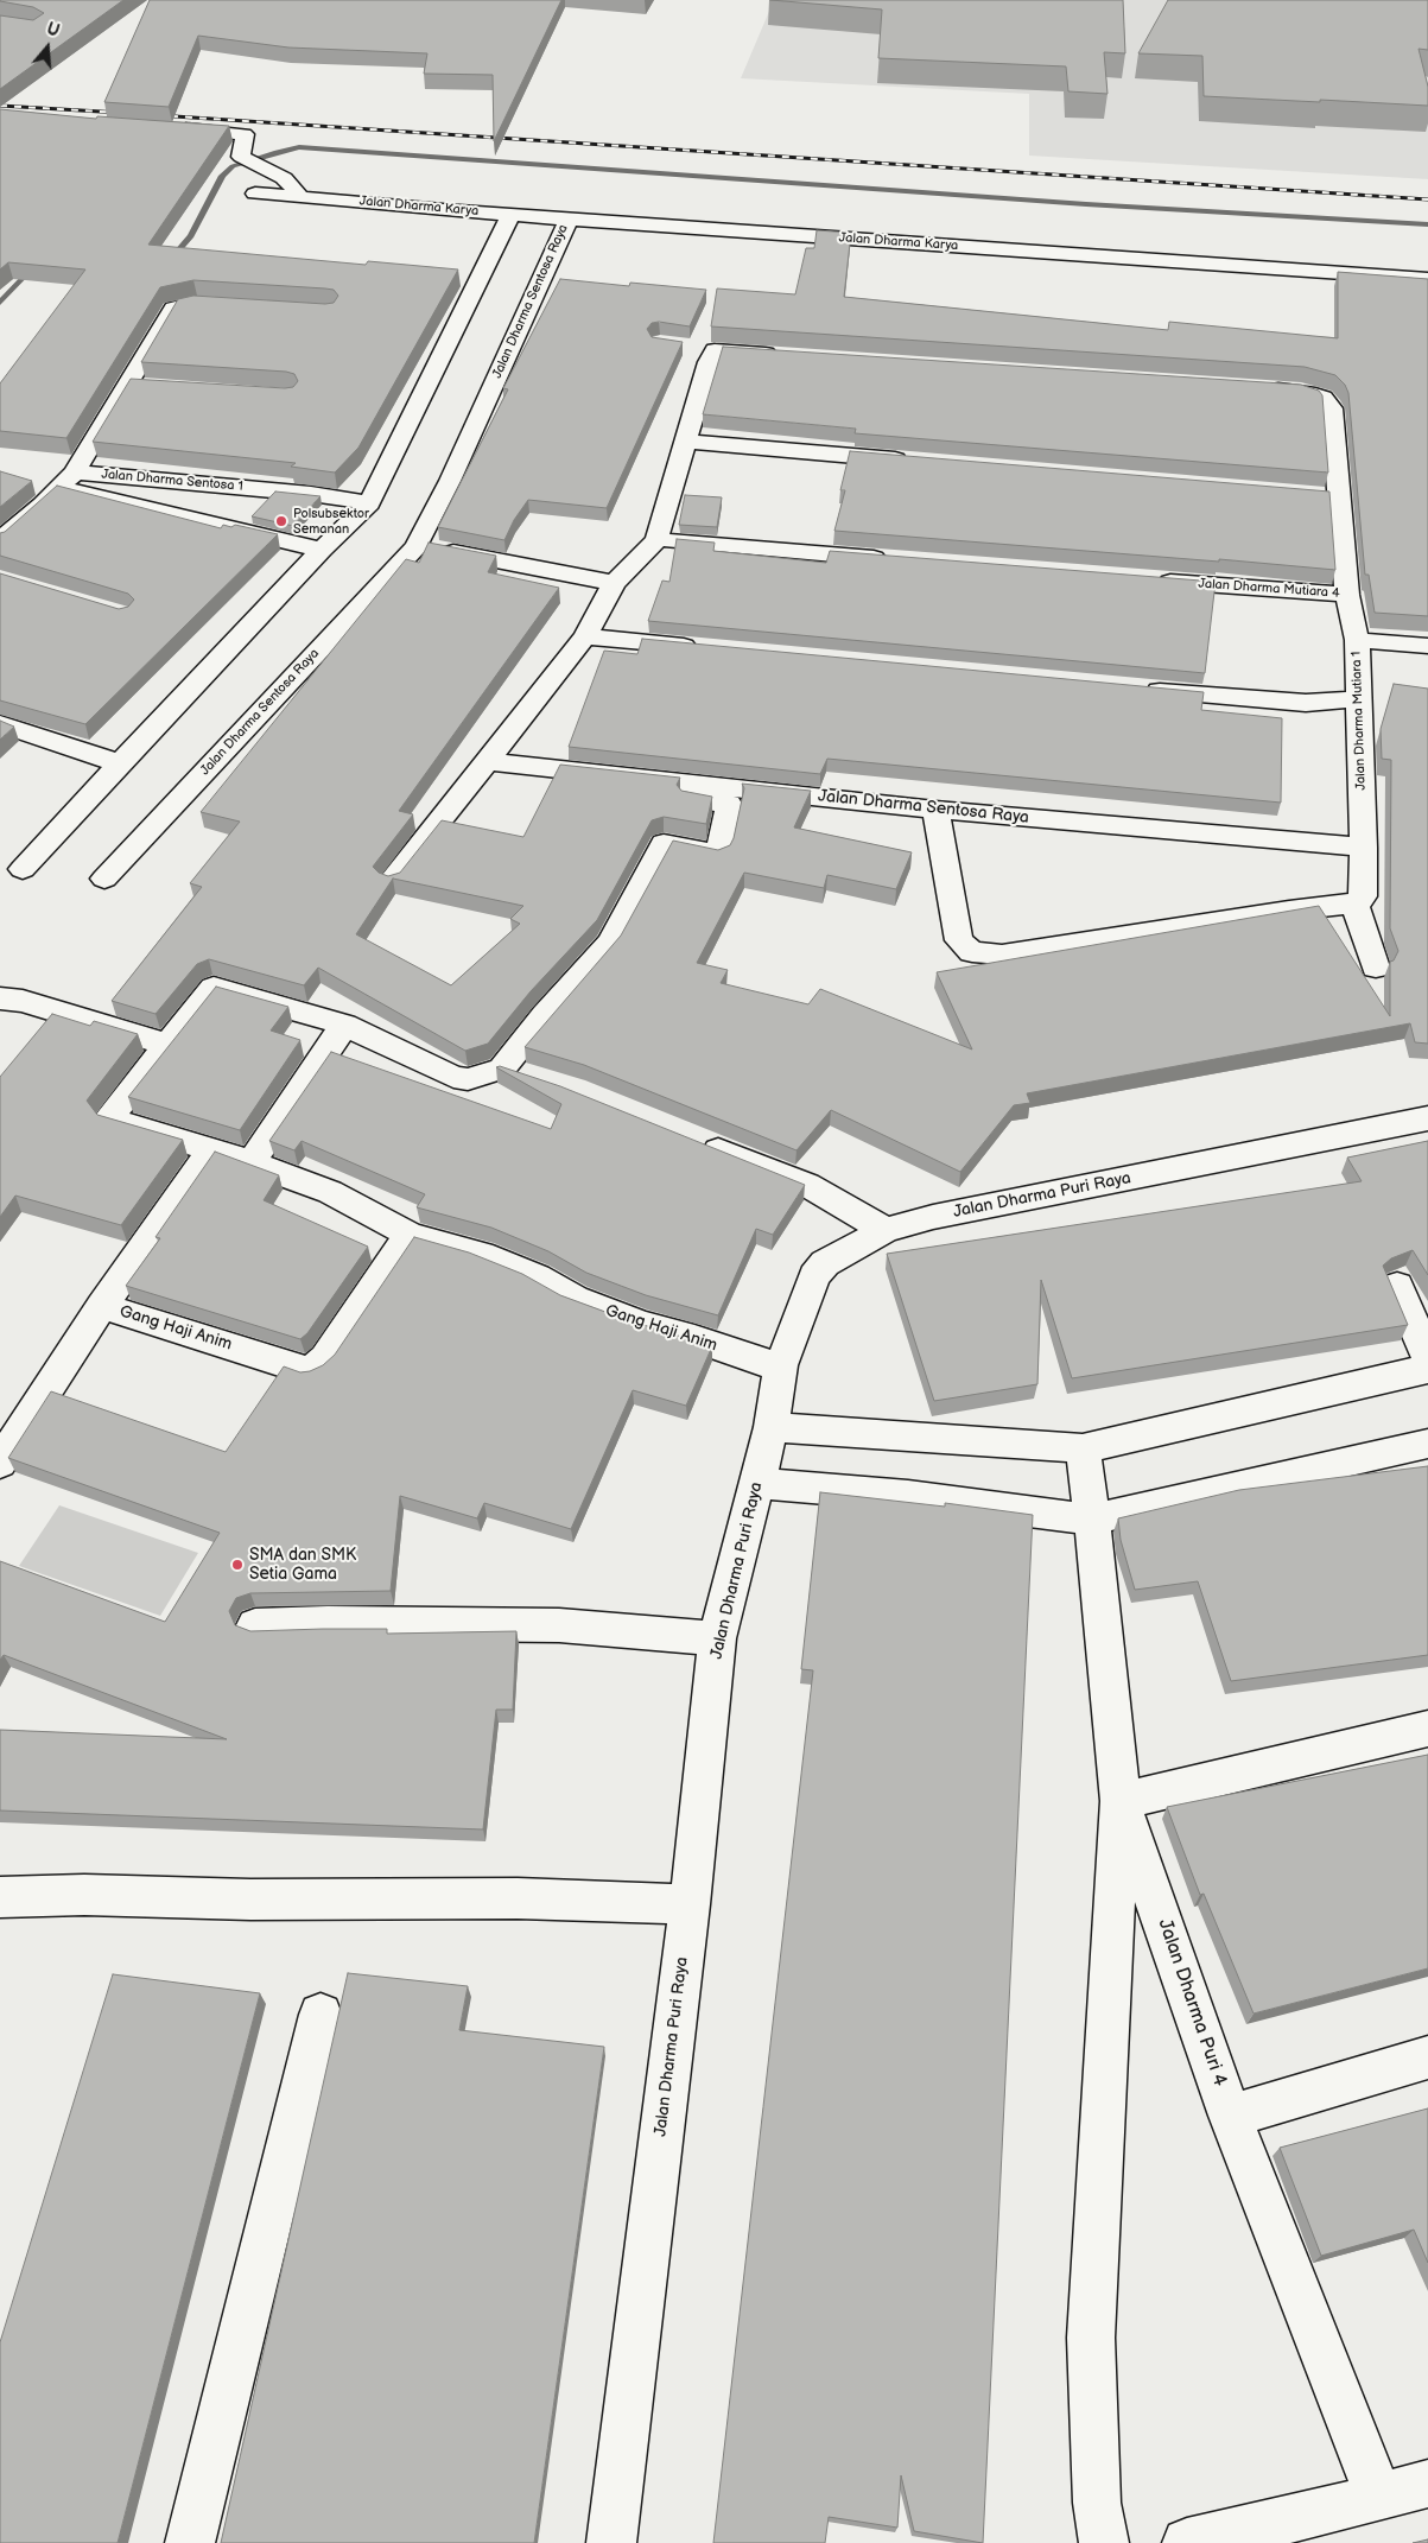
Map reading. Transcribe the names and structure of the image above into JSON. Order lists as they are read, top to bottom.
{
  "streets": {
    "street": [
      "Jalan Dharma Karya",
      "Jalan Dharma Sentosa Raya",
      "Jalan Dharma Sentosa 1",
      "Jalan Dharma Mutiara 4",
      "Jalan Dharma Mutiara 1",
      "Jalan Dharma Puri Raya",
      "Gang Haji Anim",
      "Jalan Dharma Puri 4"
    ]
  },
  "crossings": [
    ["Jalan Dharma Karya", "Jalan Dharma Sentosa Raya"],
    ["Jalan Dharma Sentosa Raya", "Jalan Dharma Mutiara 1"],
    ["Jalan Dharma Mutiara 4", "Jalan Dharma Mutiara 1"],
    ["Jalan Dharma Puri Raya", "Gang Haji Anim"]
  ],
  "places": ["Polsubsektor Semanan", "SMA dan SMK Setia Gama"],
  "north": "top"
}
